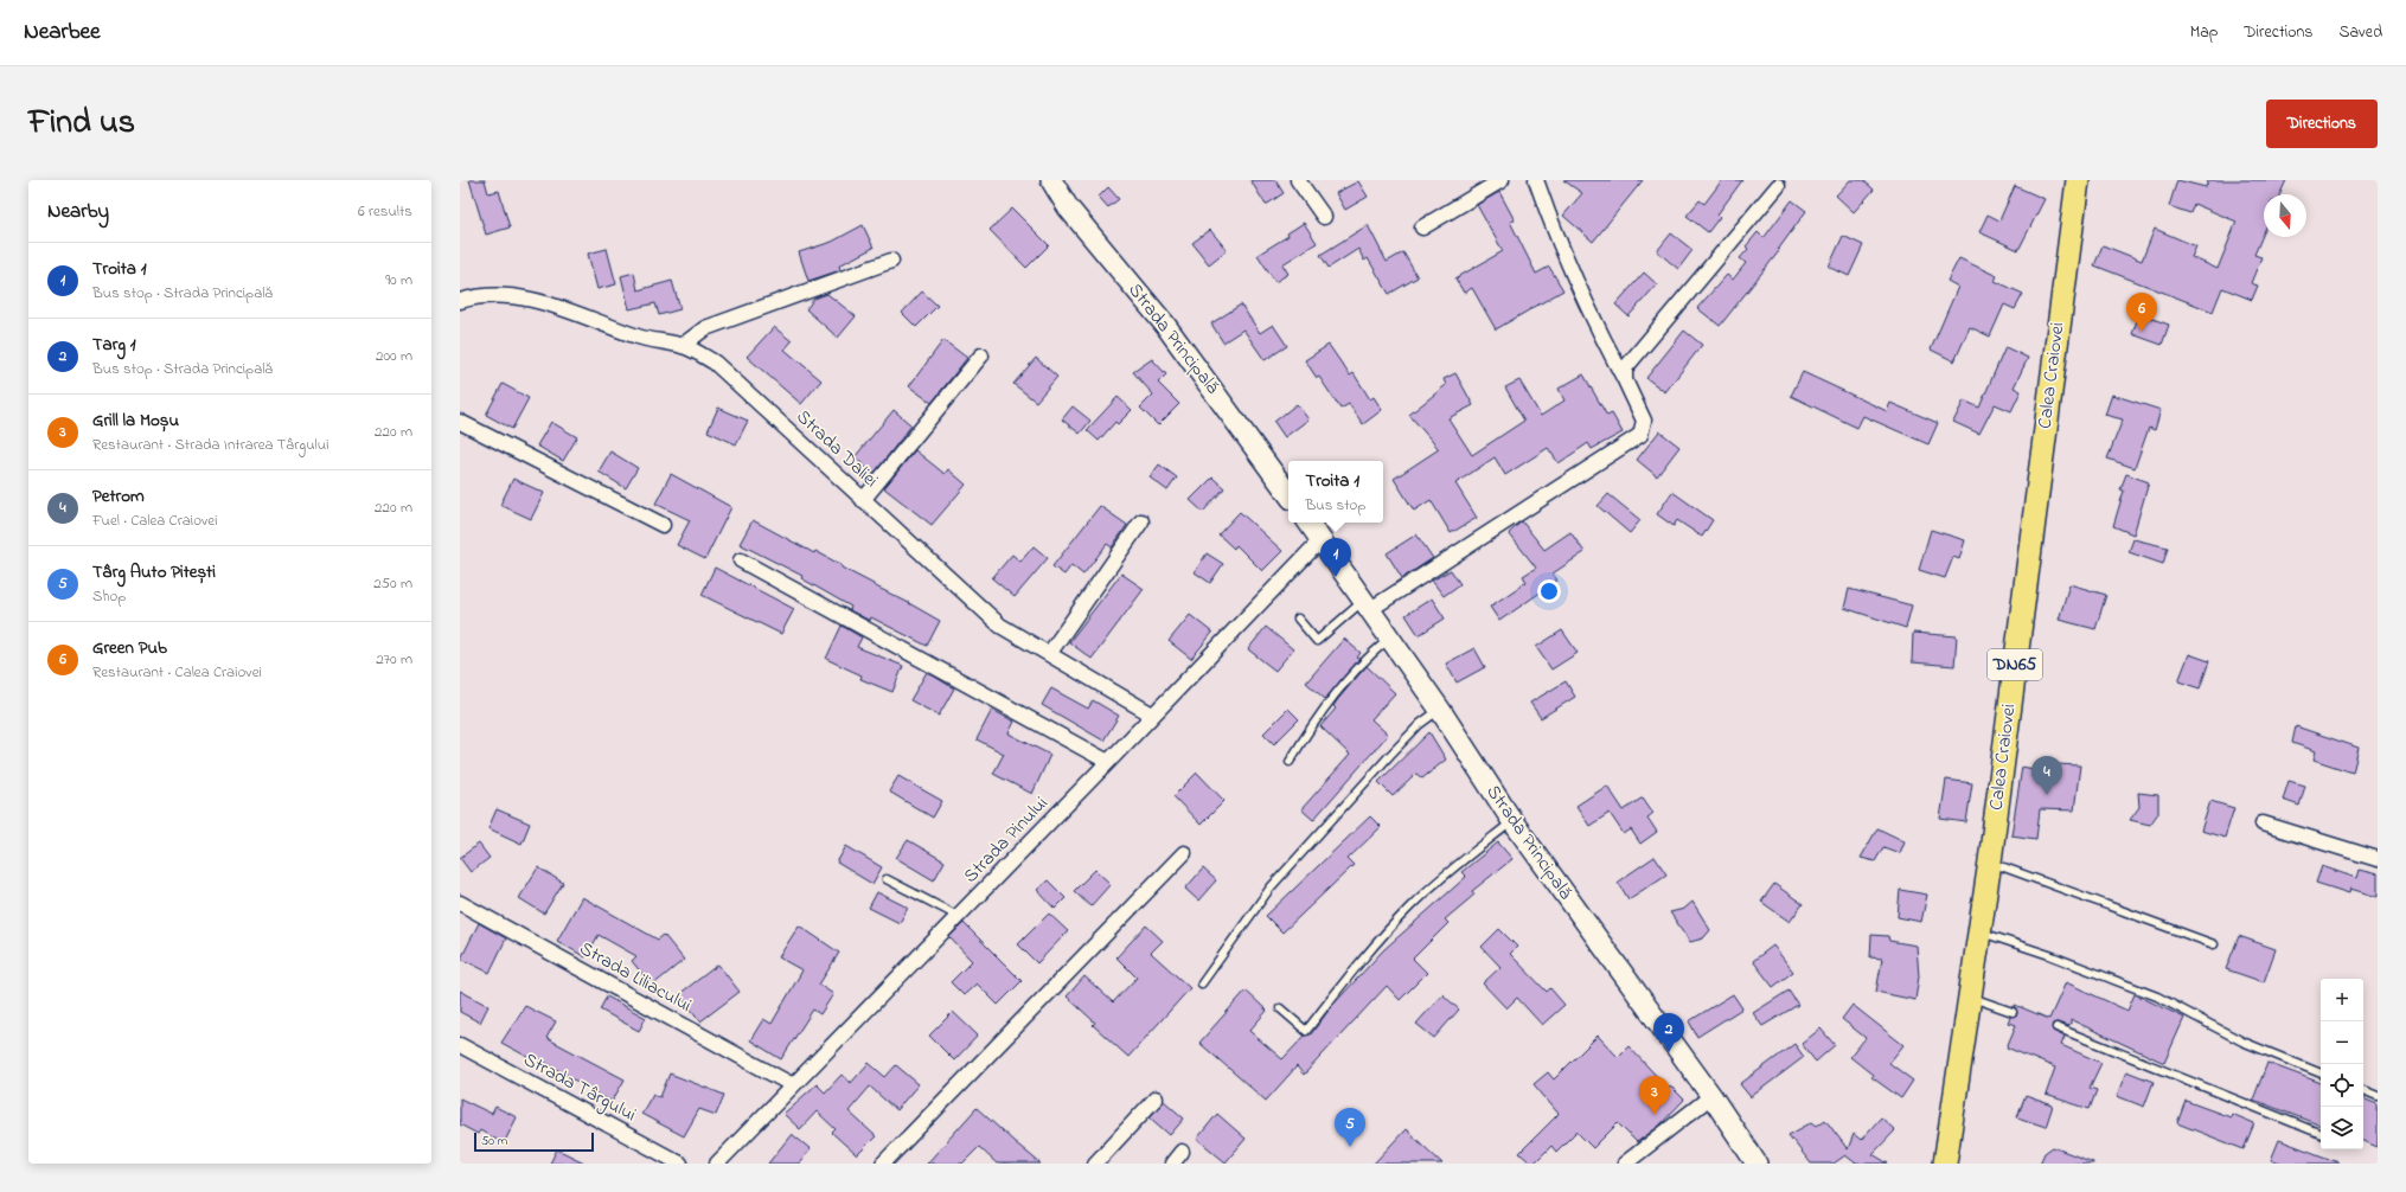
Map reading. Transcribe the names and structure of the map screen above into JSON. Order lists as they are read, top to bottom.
{
  "streets": {
    "main road": ["Strada Principală", "Calea Craiovei", "DN65"],
    "street": [
      "Strada Daliei",
      "Strada Pinului",
      "Strada Liliacului",
      "Strada Târgului"
    ]
  },
  "crossings": [
    ["Strada Principală", "Strada Pinului"],
    ["Strada Daliei", "Strada Pinului"],
    ["Strada Pinului", "Strada Liliacului"]
  ],
  "scale_bar": "50 m",
  "north": "bottom",
  "page": {
    "header": "Nearbee",
    "nav": ["Map", "Directions", "Saved"],
    "title": "Find us",
    "buttons": "Directions",
    "heading": ["Nearby", "6 results"],
    "list": [
      {
        "mark": "1",
        "name": "Troita 1",
        "note": "Bus stop · Strada Principală",
        "value": "90 m"
      },
      {
        "mark": "2",
        "name": "Targ 1",
        "note": "Bus stop · Strada Principală",
        "value": "200 m"
      },
      {
        "mark": "3",
        "name": "Grill la Moșu",
        "note": "Restaurant · Strada Intrarea Târgului",
        "value": "220 m"
      },
      {
        "mark": "4",
        "name": "Petrom",
        "note": "Fuel · Calea Craiovei",
        "value": "220 m"
      },
      {
        "mark": "5",
        "name": "Târg Auto Pitești",
        "note": "Shop",
        "value": "250 m"
      },
      {
        "mark": "6",
        "name": "Green Pub",
        "note": "Restaurant · Calea Craiovei",
        "value": "270 m"
      }
    ],
    "pins": [
      "6",
      "1",
      "4",
      "2",
      "3",
      "5"
    ],
    "popup": ["Troita 1", "Bus stop"],
    "map_buttons": ["+", "−"],
    "scale": "50 m"
  }
}
